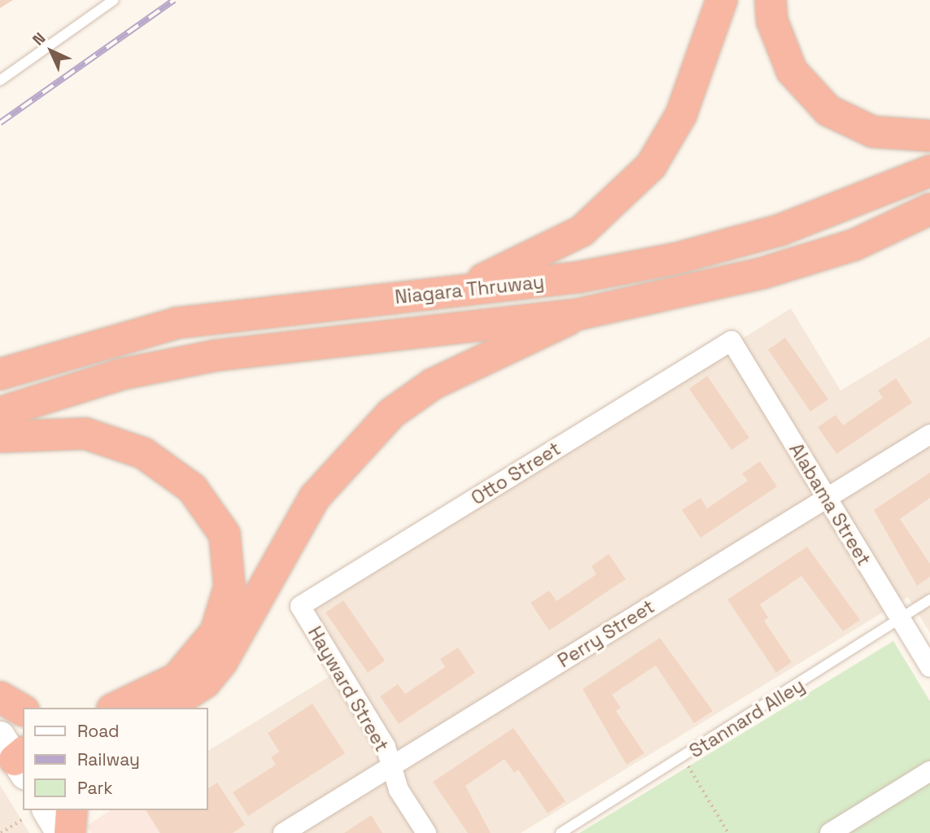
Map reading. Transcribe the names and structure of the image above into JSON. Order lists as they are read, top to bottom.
{
  "streets": {
    "highway": ["Niagara Thruway"],
    "street": [
      "Otto Street",
      "Alabama Street",
      "Perry Street",
      "Hayward Street"
    ],
    "lane": ["Stannard Alley"]
  },
  "crossings": [
    ["Otto Street", "Alabama Street"],
    ["Otto Street", "Hayward Street"],
    ["Alabama Street", "Perry Street"],
    ["Alabama Street", "Stannard Alley"],
    ["Perry Street", "Hayward Street"]
  ],
  "legend": ["Road", "Railway", "Park"],
  "north": "top left"
}
